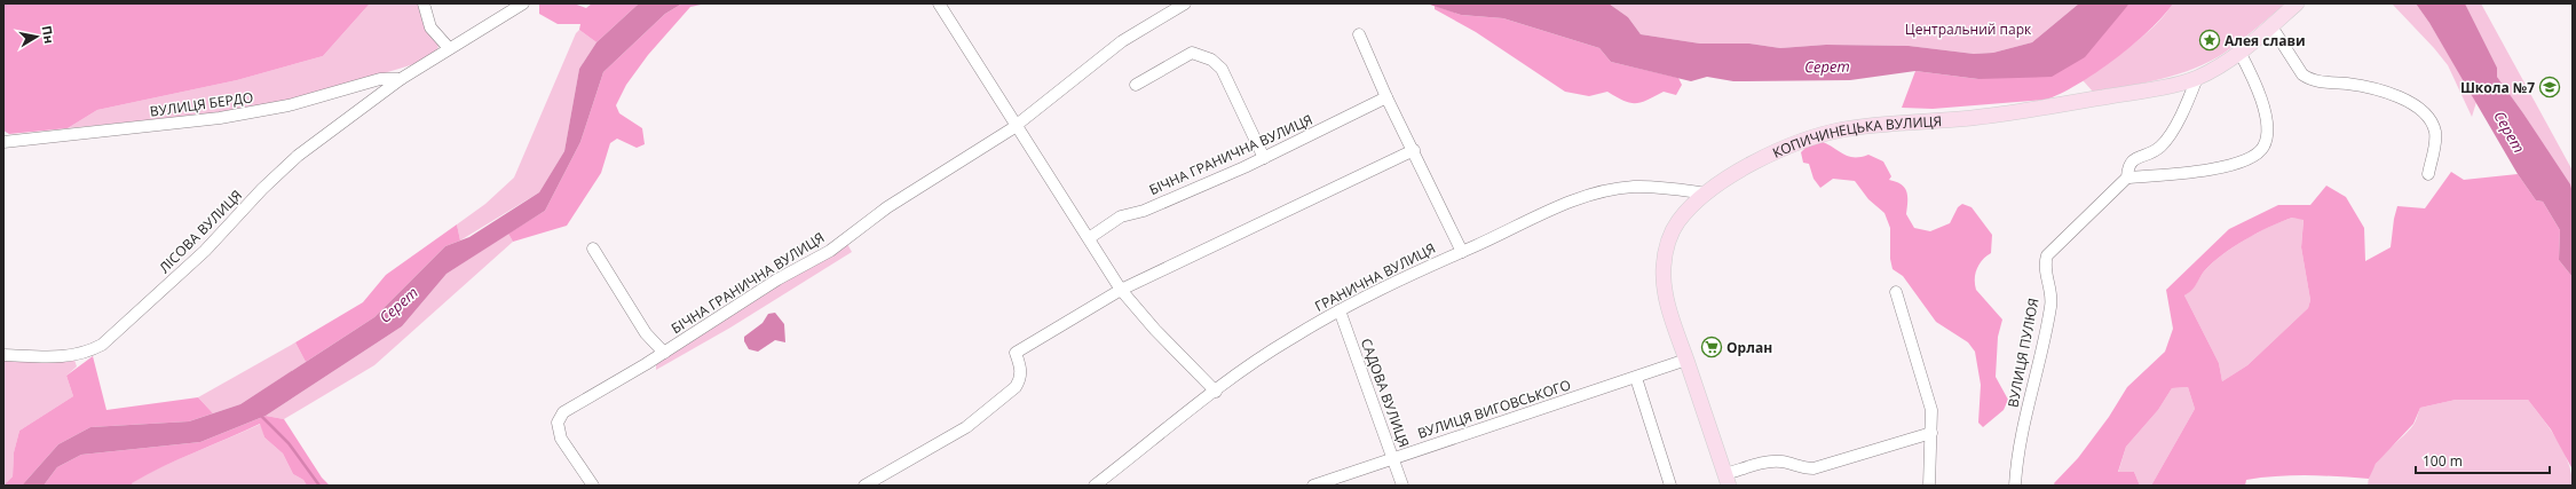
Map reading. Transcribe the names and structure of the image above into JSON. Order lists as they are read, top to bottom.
{
  "streets": {
    "main road": ["КОПИЧИНЕЦЬКА ВУЛИЦЯ"],
    "street": [
      "ВУЛИЦЯ БЕРДО",
      "БІЧНА ГРАНИЧНА ВУЛИЦЯ",
      "ЛІСОВА ВУЛИЦЯ",
      "ГРАНИЧНА ВУЛИЦЯ",
      "ВУЛИЦЯ ПУЛЮЯ",
      "САДОВА ВУЛИЦЯ",
      "ВУЛИЦЯ ВИГОВСЬКОГО"
    ]
  },
  "crossings": [
    ["ВУЛИЦЯ БЕРДО", "ЛІСОВА ВУЛИЦЯ"],
    ["КОПИЧИНЕЦЬКА ВУЛИЦЯ", "ГРАНИЧНА ВУЛИЦЯ"],
    ["КОПИЧИНЕЦЬКА ВУЛИЦЯ", "ВУЛИЦЯ ПУЛЮЯ"],
    ["КОПИЧИНЕЦЬКА ВУЛИЦЯ", "ВУЛИЦЯ ВИГОВСЬКОГО"],
    ["ГРАНИЧНА ВУЛИЦЯ", "САДОВА ВУЛИЦЯ"],
    ["САДОВА ВУЛИЦЯ", "ВУЛИЦЯ ВИГОВСЬКОГО"]
  ],
  "water": ["Серет"],
  "parks": ["Центральний парк"],
  "places": {
    "place": ["Алея слави"],
    "school or university": ["Школа №7"],
    "supermarket": ["Орлан"]
  },
  "scale_bar": "100 m",
  "north": "right"
}
